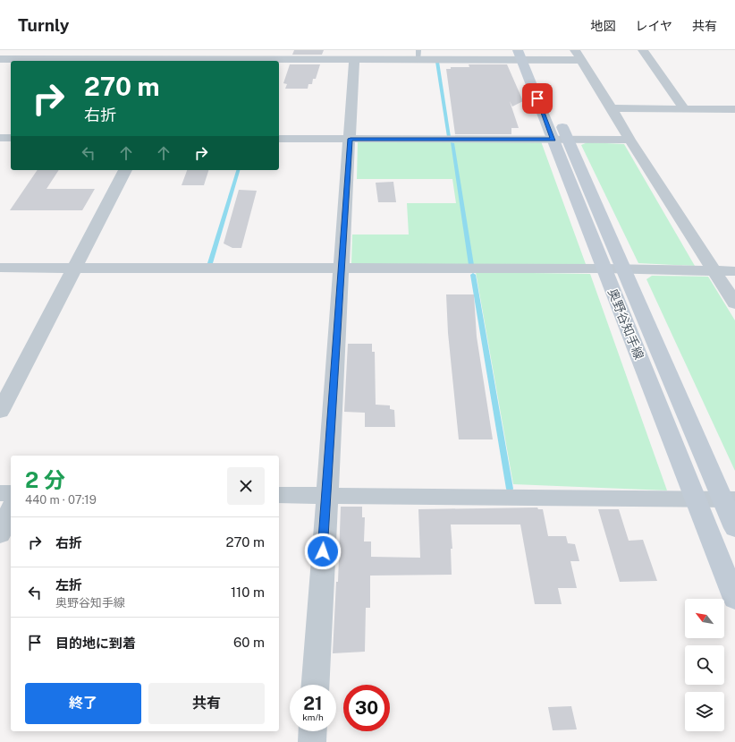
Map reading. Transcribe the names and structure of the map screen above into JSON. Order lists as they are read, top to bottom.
{
  "streets": {
    "main road": ["奥野谷知手線"]
  },
  "north": "top left",
  "page": {
    "header": "Turnly",
    "nav": ["地図", "レイヤ", "共有"],
    "turn": ["270 m", "右折"],
    "heading": ["2 分", "440 m · 07:19"],
    "list": [
      {
        "name": "右折",
        "value": "270 m"
      },
      {
        "name": "左折",
        "note": "奥野谷知手線",
        "value": "110 m"
      },
      {
        "name": "目的地に到着",
        "value": "60 m"
      }
    ],
    "buttons": ["終了", "共有"],
    "speed": "21 km/h",
    "limit": "30"
  }
}
